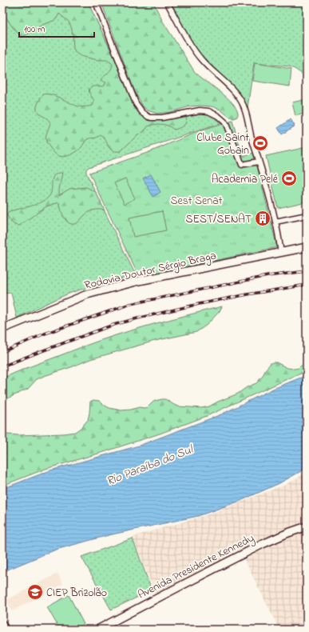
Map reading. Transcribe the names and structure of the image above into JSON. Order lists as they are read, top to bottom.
{
  "streets": {
    "main road": ["Rodovia Doutor Sérgio Braga", "Avenida Presidente Kennedy"]
  },
  "water": ["Rio Paraíba do Sul"],
  "parks": ["Sest Senat"],
  "places": {
    "sports": ["Clube Saint Gobain", "Academia Pelé"],
    "building": ["SEST/SENAT"],
    "school or university": ["CIEP Brizolão"]
  },
  "scale_bar": "100 m"
}
